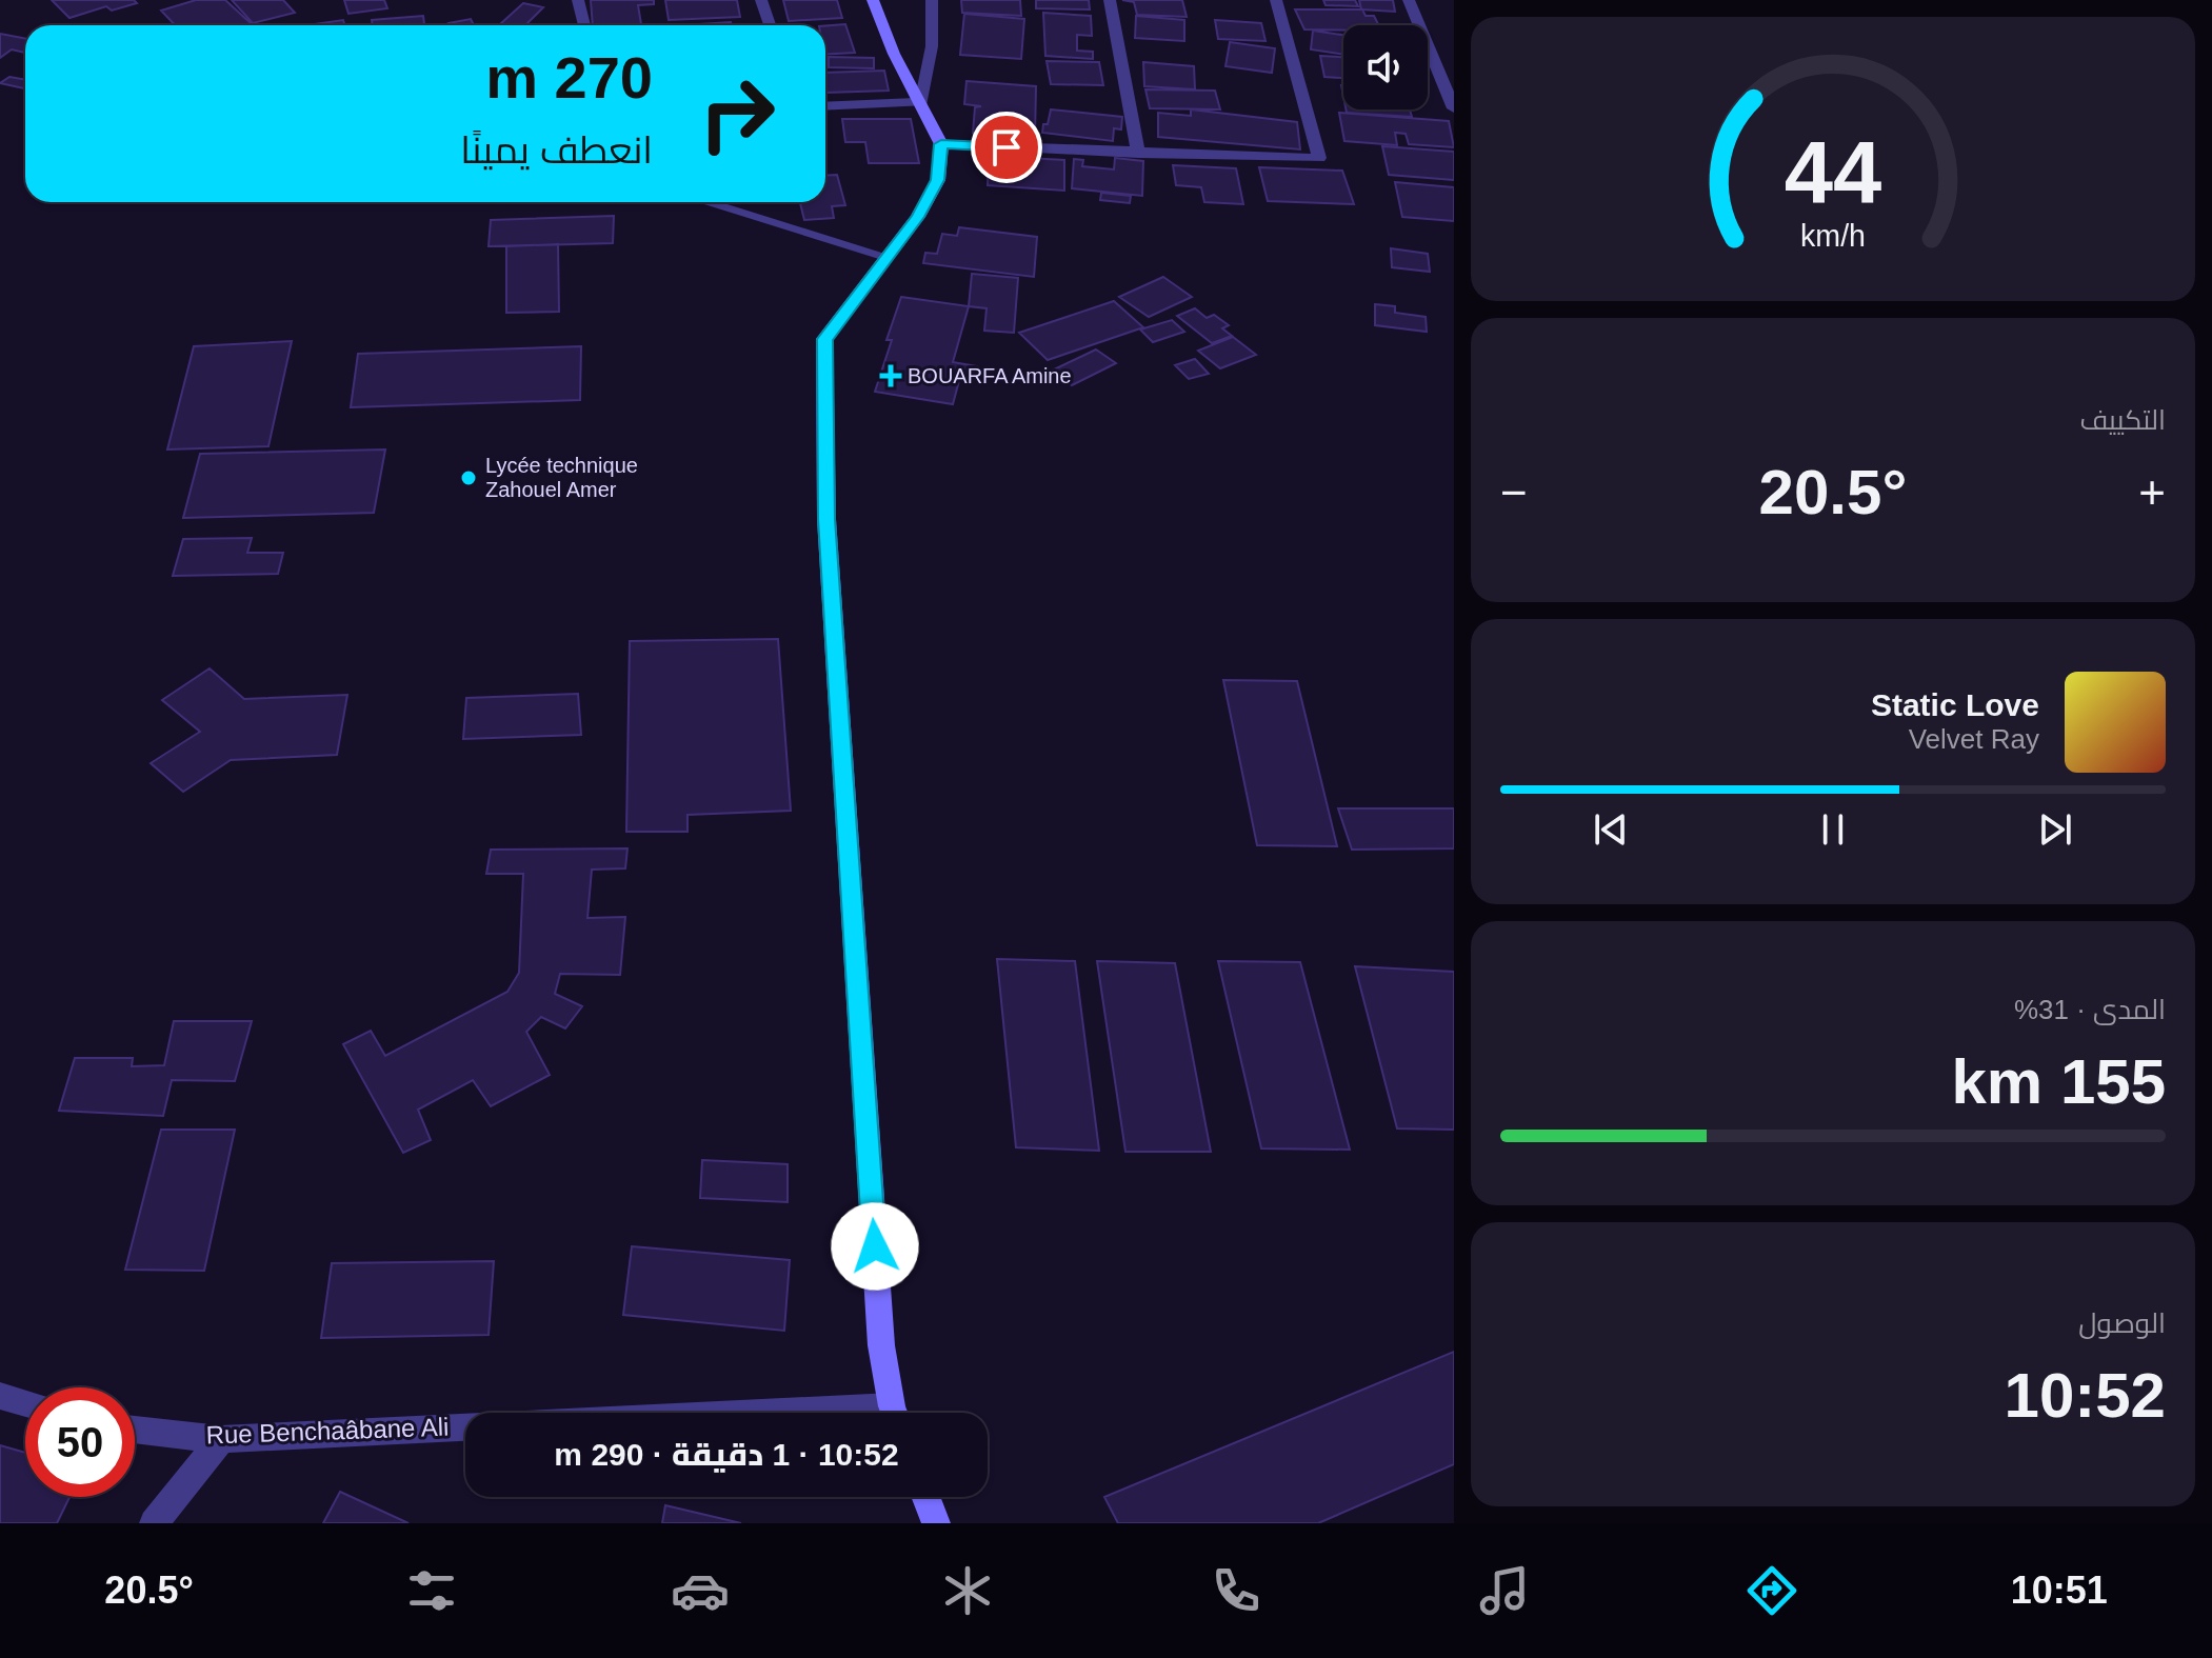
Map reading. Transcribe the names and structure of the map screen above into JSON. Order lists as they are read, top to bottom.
{
  "streets": {
    "street": ["Rue Benchaâbane Ali"]
  },
  "places": {
    "health": ["BOUARFA Amine"],
    "other": ["Lycée technique Zahouel Amer"]
  },
  "page": {
    "turn": ["270 m", "انعطف يمينًا"],
    "tile": [
      "التكييف",
      ["المدى · 31%", "155 km"],
      ["الوصول", "10:52"]
    ],
    "heat": ["−", "20.5°", "+"],
    "song": ["Static Love", "Velvet Ray"],
    "limit": "50",
    "trip": "10:52 · 1 دقيقة · 290 m",
    "tabs": ["10:51", "20.5°"],
    "gauge": ["44", "km/h"]
  }
}
